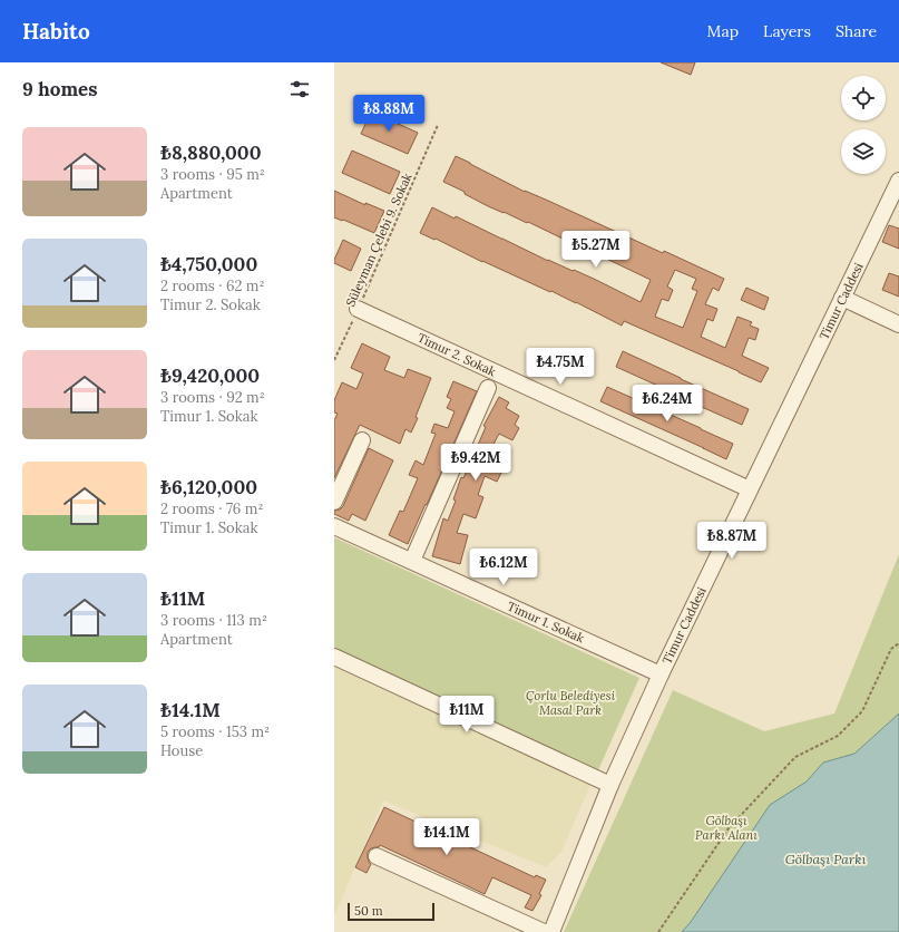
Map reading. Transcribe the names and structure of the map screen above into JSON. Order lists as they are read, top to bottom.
{
  "streets": {
    "street": ["Timur Caddesi", "Timur 2. Sokak", "Timur 1. Sokak"],
    "path": ["Süleyman Çelebi 9. Sokak"]
  },
  "crossings": [
    ["Süleyman Çelebi 9. Sokak", "Timur 2. Sokak"],
    ["Timur Caddesi", "Timur 2. Sokak"],
    ["Timur Caddesi", "Timur 1. Sokak"]
  ],
  "water": ["Gölbaşı Parkı"],
  "parks": ["Çorlu Belediyesi Masal Park", "Gölbaşı Parkı Alanı"],
  "scale_bar": "50 m",
  "page": {
    "header": "Habito",
    "nav": ["Map", "Layers", "Share"],
    "heading": "9 homes",
    "price": [
      "₺8.88M",
      "₺5.27M",
      "₺4.75M",
      "₺6.24M",
      "₺9.42M",
      "₺8.87M",
      "₺6.12M",
      "₺11M",
      "₺14.1M"
    ],
    "list": [
      {
        "name": "₺8,880,000",
        "note": "3 rooms · 95 m² · Apartment"
      },
      {
        "name": "₺4,750,000",
        "note": "2 rooms · 62 m² · Timur 2. Sokak"
      },
      {
        "name": "₺9,420,000",
        "note": "3 rooms · 92 m² · Timur 1. Sokak"
      },
      {
        "name": "₺6,120,000",
        "note": "2 rooms · 76 m² · Timur 1. Sokak"
      },
      {
        "name": "₺11M",
        "note": "3 rooms · 113 m² · Apartment"
      },
      {
        "name": "₺14.1M",
        "note": "5 rooms · 153 m² · House"
      }
    ],
    "scale": "50 m"
  }
}
